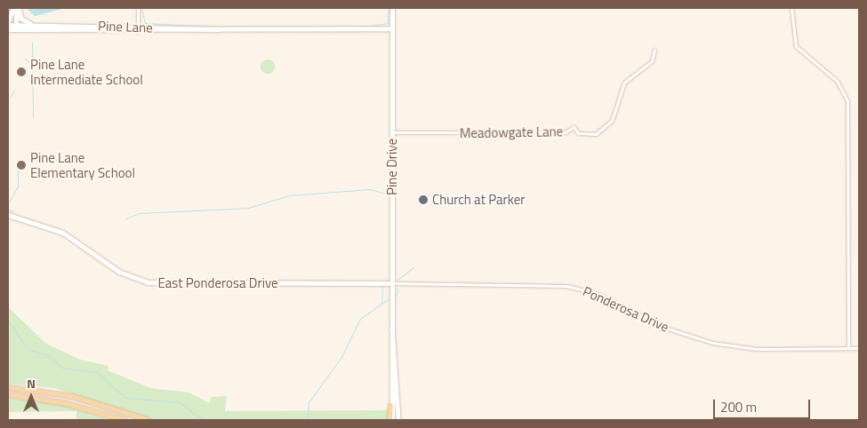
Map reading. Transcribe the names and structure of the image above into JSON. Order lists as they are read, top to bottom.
{
  "streets": {
    "main road": ["Pine Lane", "Pine Drive", "East Ponderosa Drive"],
    "street": ["Meadowgate Lane", "Ponderosa Drive"]
  },
  "crossings": [
    ["Pine Lane", "Pine Drive"],
    ["Meadowgate Lane", "Pine Drive"],
    ["Pine Drive", "East Ponderosa Drive"],
    ["Pine Drive", "Ponderosa Drive"],
    ["East Ponderosa Drive", "Ponderosa Drive"]
  ],
  "places": ["Pine Lane Intermediate School", "Pine Lane Elementary School", "Church at Parker"],
  "scale_bar": "200 m",
  "north": "top"
}
